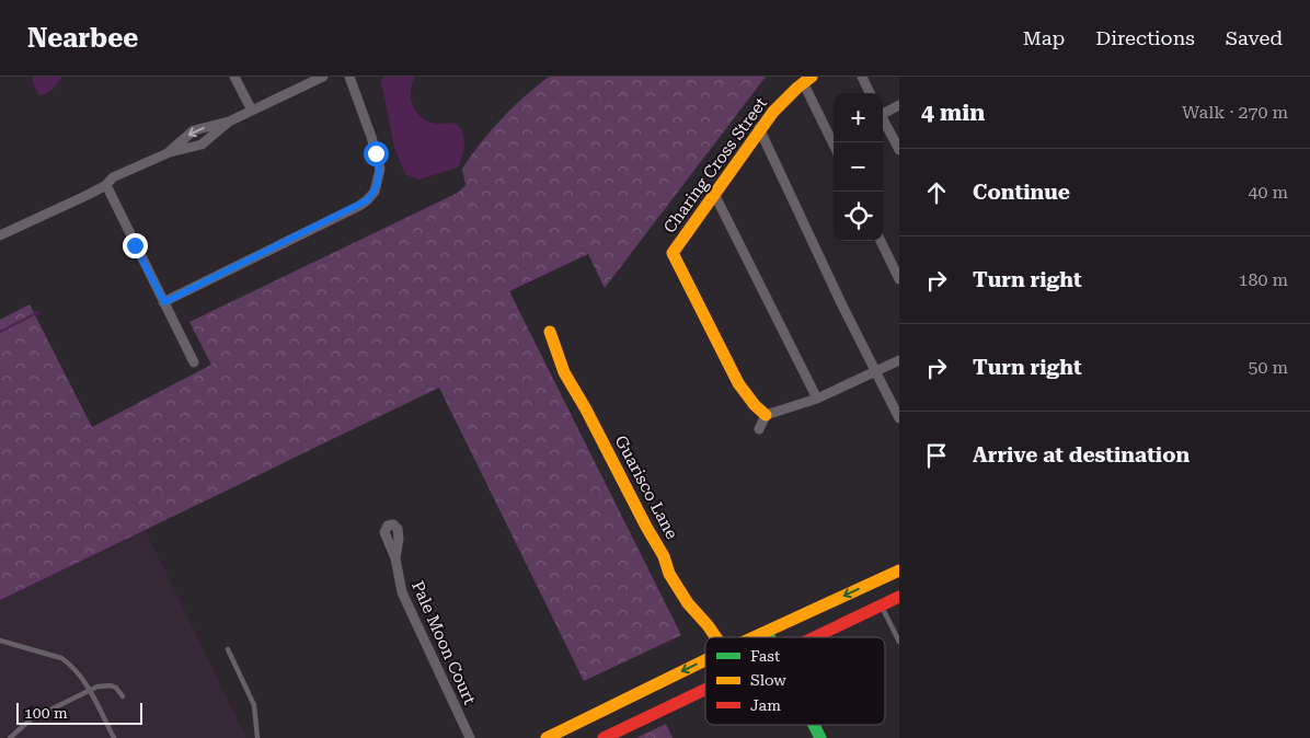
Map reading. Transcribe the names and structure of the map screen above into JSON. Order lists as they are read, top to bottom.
{
  "streets": {
    "street": ["Charing Cross Street", "Guarisco Lane", "Pale Moon Court"]
  },
  "legend": ["Fast", "Slow", "Jam"],
  "scale_bar": "100 m",
  "page": {
    "header": "Nearbee",
    "nav": ["Map", "Directions", "Saved"],
    "heading": ["4 min", "Walk · 270 m"],
    "map_buttons": ["+", "−"],
    "list": [
      ["Continue", "40 m"],
      ["Turn right", "180 m"],
      ["Turn right", "50 m"],
      "Arrive at destination"
    ],
    "scale": "100 m"
  }
}
